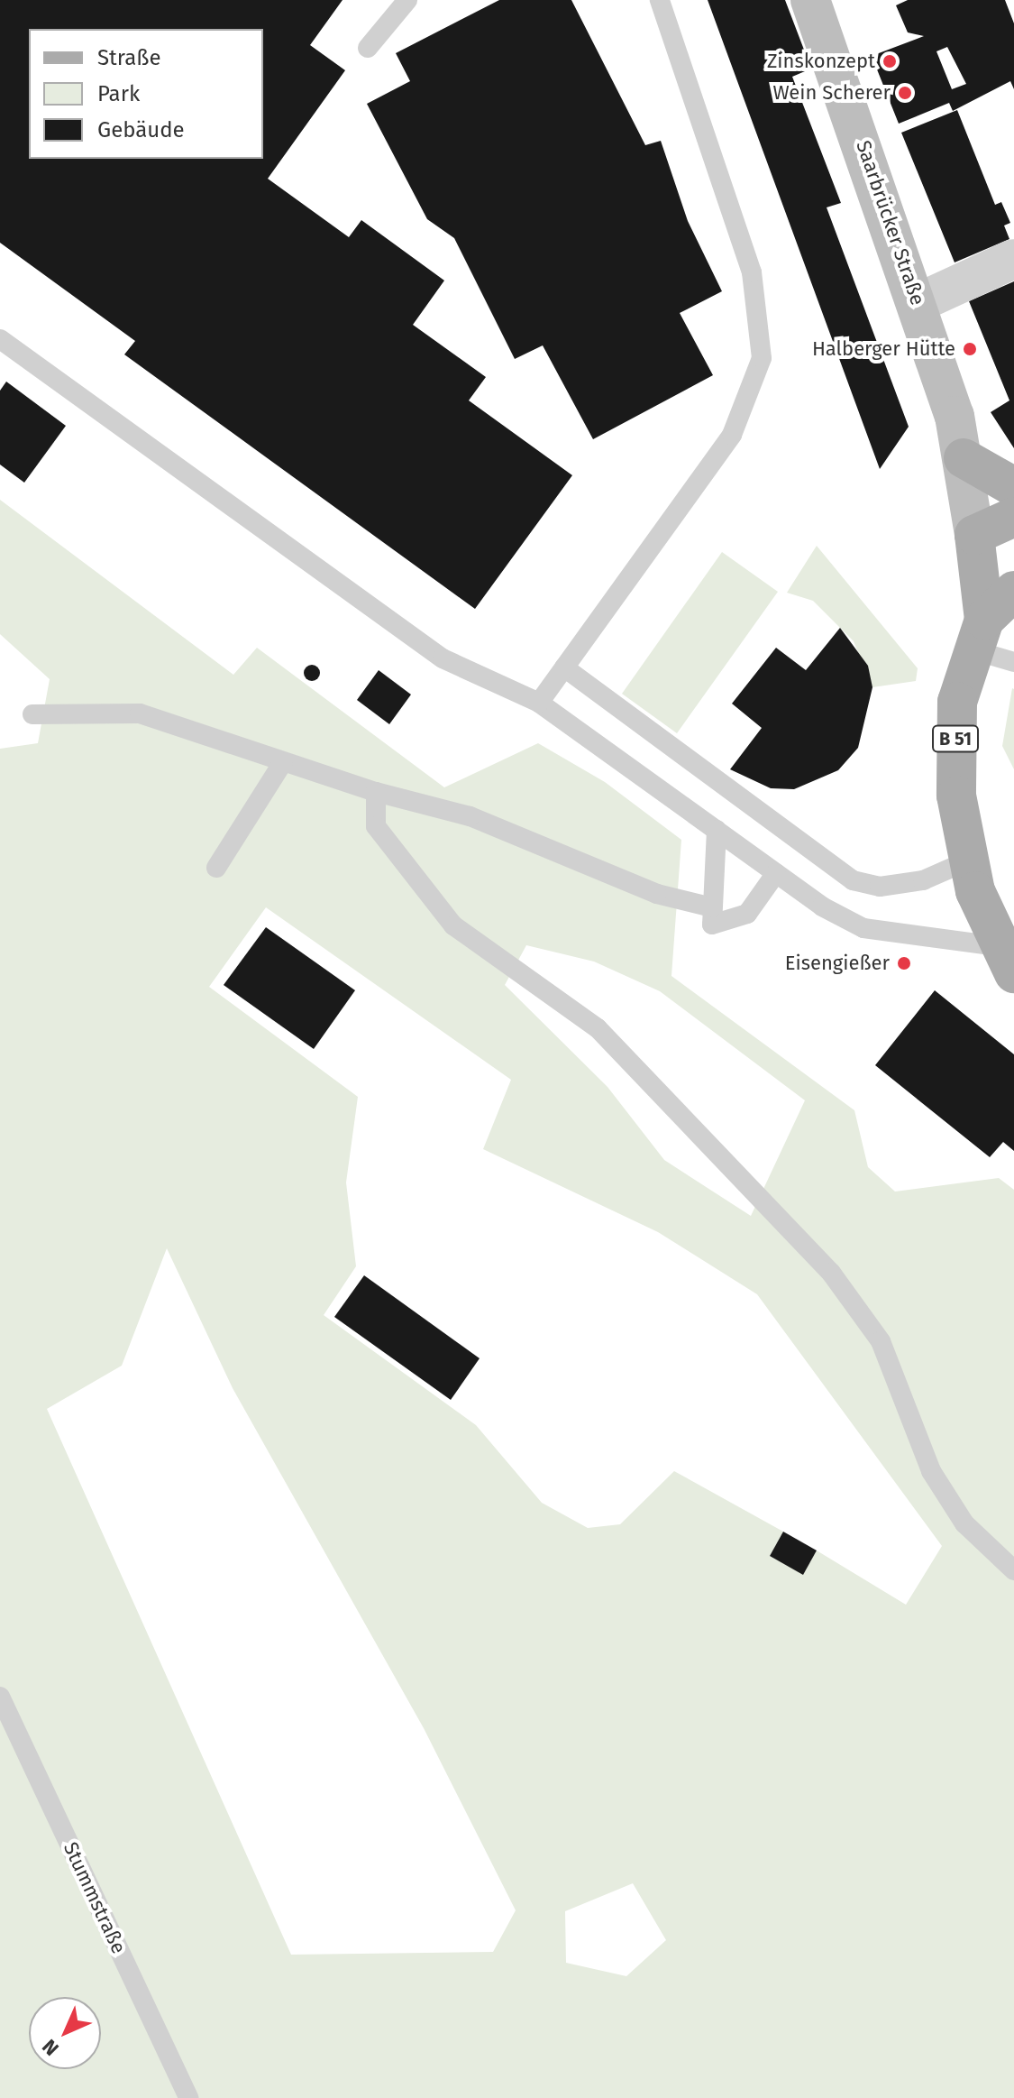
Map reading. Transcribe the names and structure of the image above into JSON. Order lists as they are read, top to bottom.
{
  "streets": {
    "main road": ["Saarbrücker Straße", "B 51"],
    "lane": ["Stummstraße"]
  },
  "places": [
    "Zinskonzept",
    "Wein Scherer",
    "Halberger Hütte",
    "Eisengießer"
  ],
  "legend": ["Straße", "Park", "Gebäude"],
  "north": "bottom left"
}
